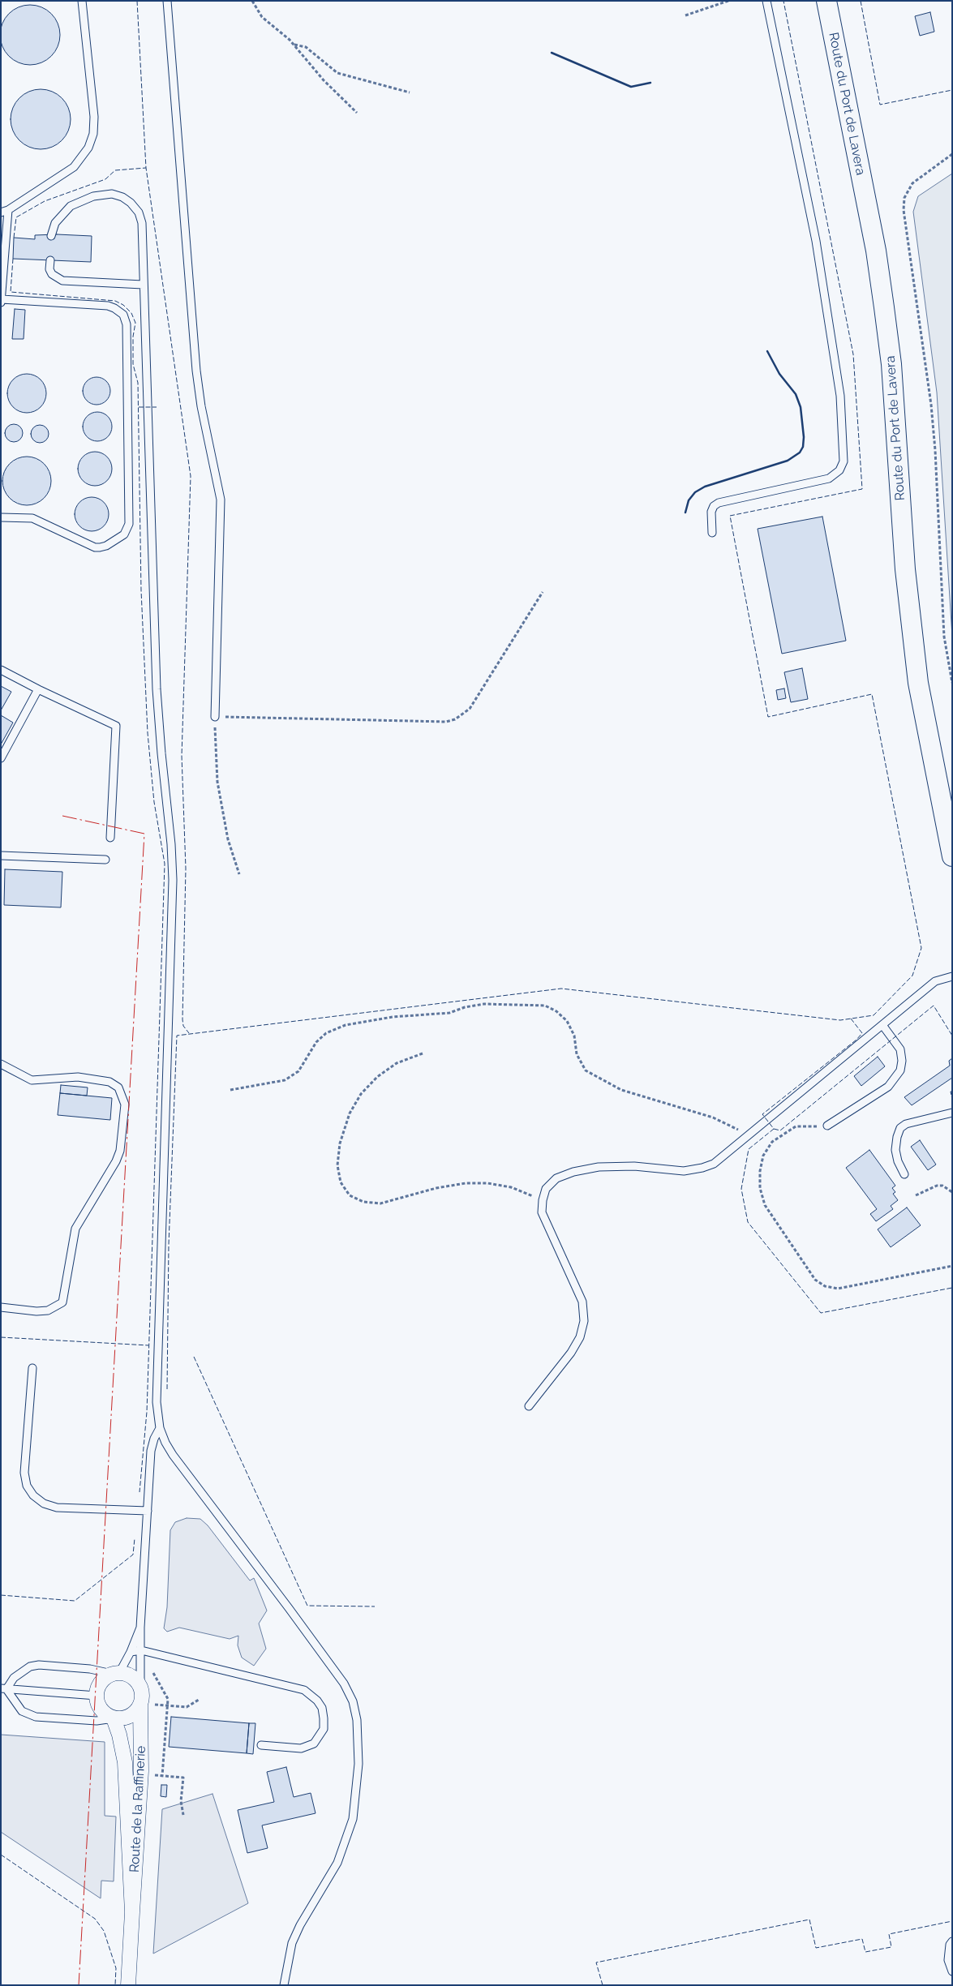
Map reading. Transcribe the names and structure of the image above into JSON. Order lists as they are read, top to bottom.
{
  "streets": {
    "street": ["Route du Port de Lavera", "Route de la Raffinerie"]
  }
}
